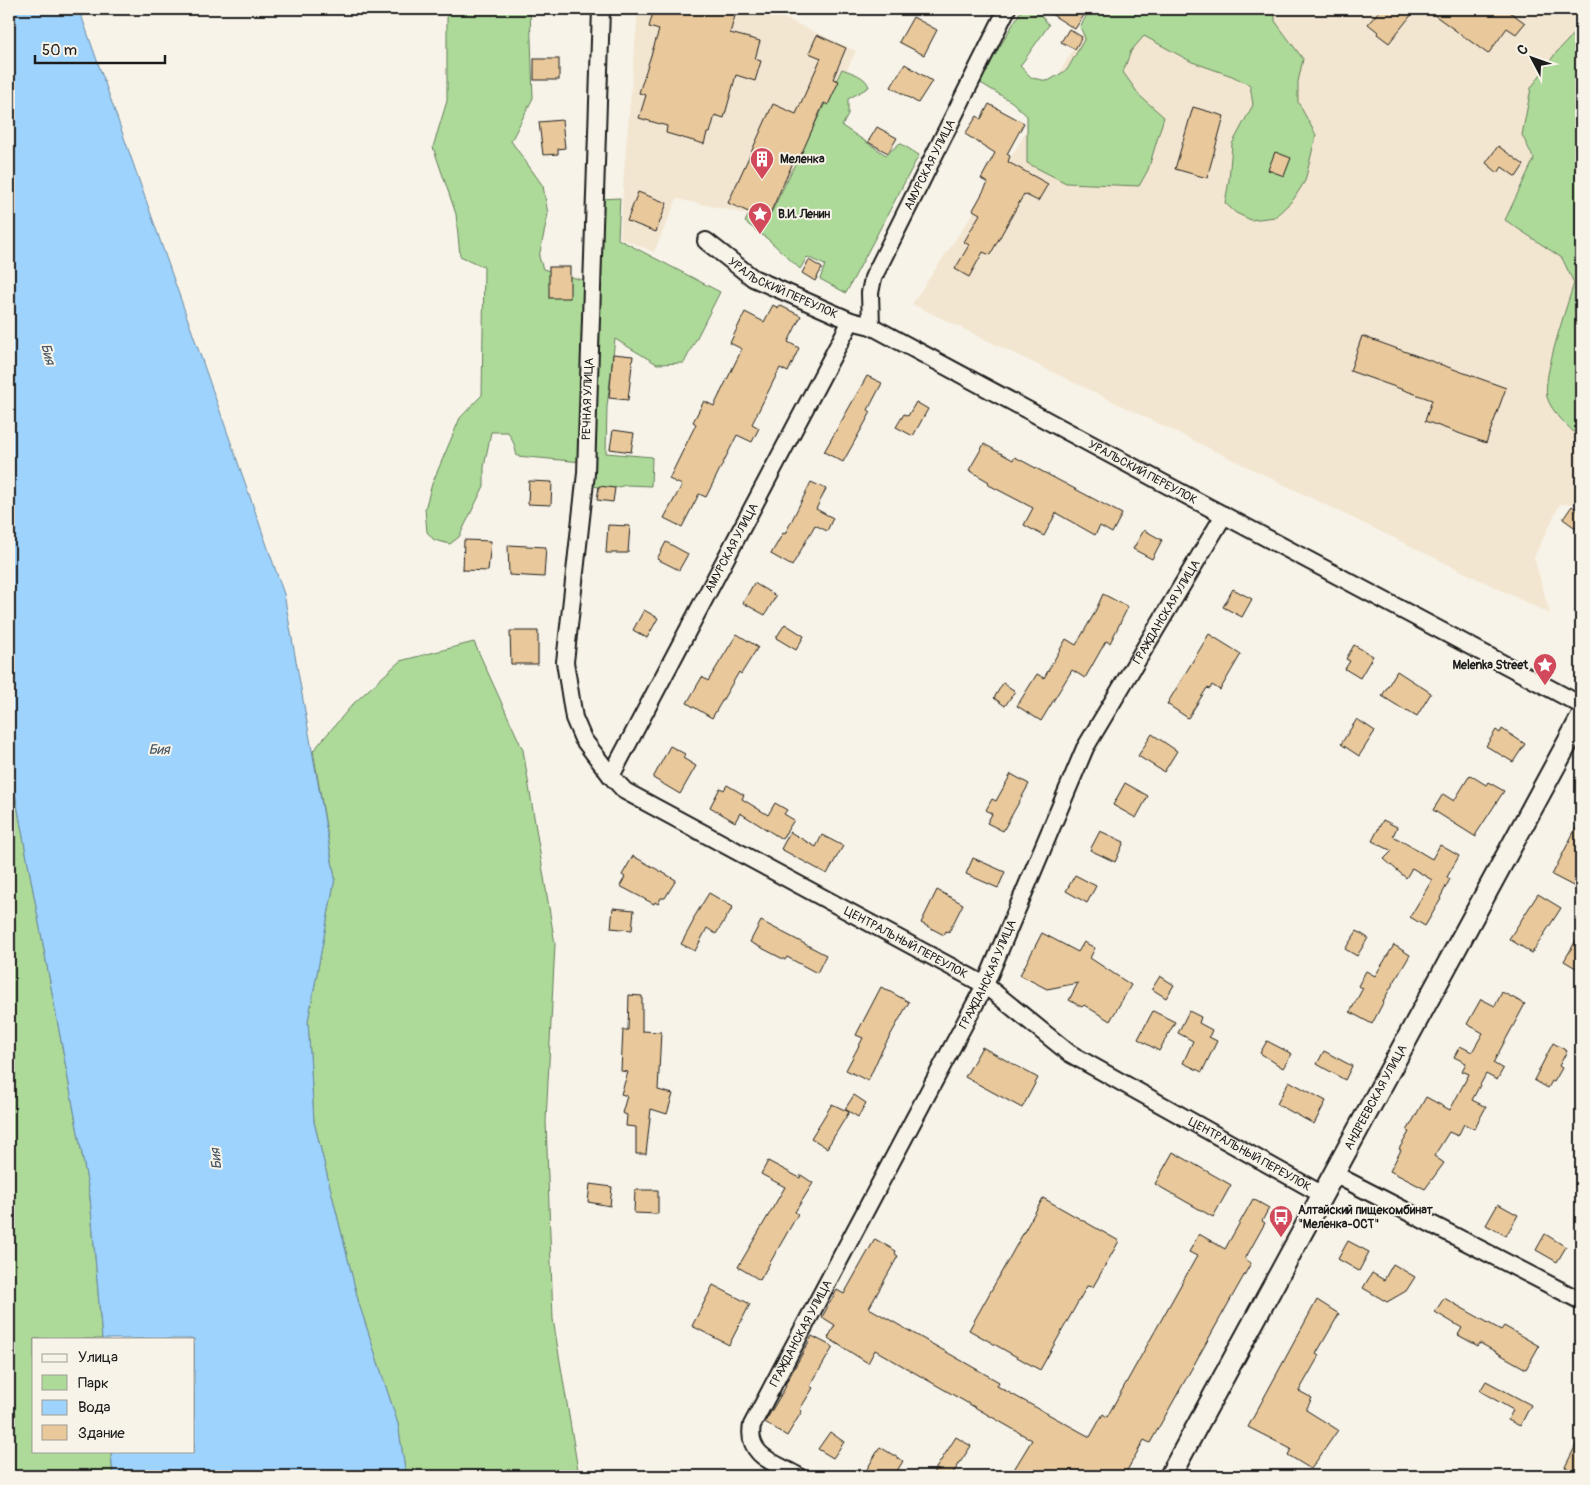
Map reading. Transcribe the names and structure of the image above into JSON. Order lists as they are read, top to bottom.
{
  "streets": {
    "street": [
      "АМУРСКАЯ УЛИЦА",
      "УРАЛЬСКИЙ ПЕРЕУЛОК",
      "РЕЧНАЯ УЛИЦА",
      "ГРАЖДАНСКАЯ УЛИЦА",
      "ЦЕНТРАЛЬНЫЙ ПЕРЕУЛОК",
      "АНДРЕЕВСКАЯ УЛИЦА"
    ]
  },
  "crossings": [
    ["АМУРСКАЯ УЛИЦА", "УРАЛЬСКИЙ ПЕРЕУЛОК"],
    ["АМУРСКАЯ УЛИЦА", "РЕЧНАЯ УЛИЦА"],
    ["АМУРСКАЯ УЛИЦА", "ЦЕНТРАЛЬНЫЙ ПЕРЕУЛОК"],
    ["УРАЛЬСКИЙ ПЕРЕУЛОК", "ГРАЖДАНСКАЯ УЛИЦА"],
    ["РЕЧНАЯ УЛИЦА", "ЦЕНТРАЛЬНЫЙ ПЕРЕУЛОК"],
    ["ГРАЖДАНСКАЯ УЛИЦА", "ЦЕНТРАЛЬНЫЙ ПЕРЕУЛОК"],
    ["ЦЕНТРАЛЬНЫЙ ПЕРЕУЛОК", "АНДРЕЕВСКАЯ УЛИЦА"]
  ],
  "water": ["Бия"],
  "places": {
    "building": ["Меленка"],
    "place": ["В.И. Ленин", "Melenka Street"],
    "bus stop": ["Алтайский пищекомбинат \"Меленка-ОСТ\""]
  },
  "legend": [
    "Улица",
    "Парк",
    "Вода",
    "Здание"
  ],
  "scale_bar": "50 m",
  "north": "top left"
}
